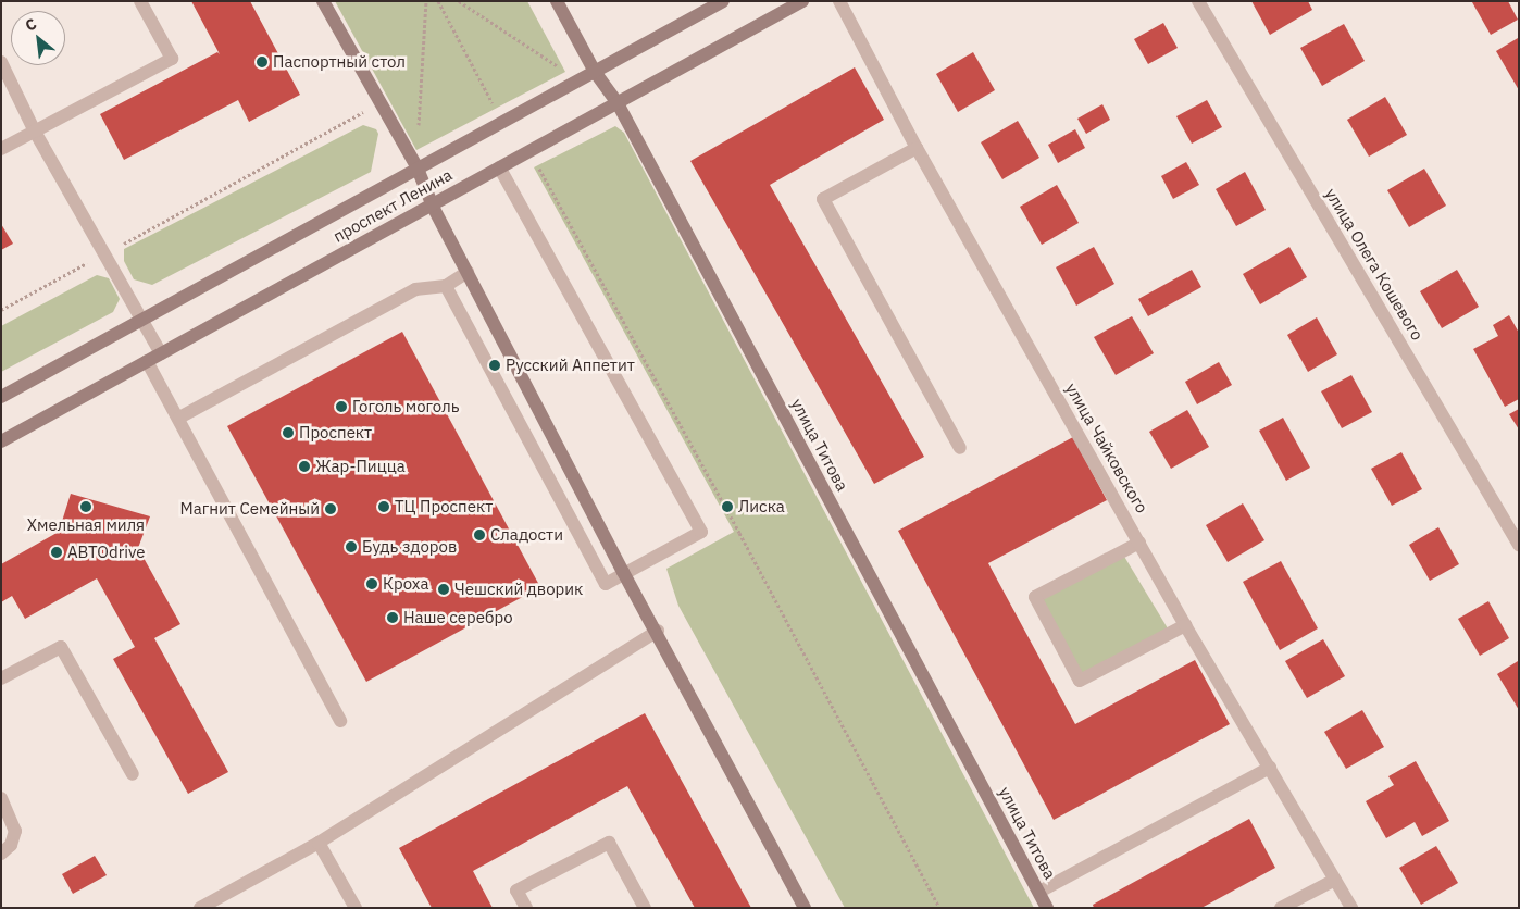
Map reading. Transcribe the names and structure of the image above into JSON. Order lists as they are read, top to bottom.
{
  "streets": {
    "street": [
      "проспект Ленина",
      "улица Олега Кошевого",
      "улица Титова",
      "улица Чайковского"
    ]
  },
  "crossings": [
    ["проспект Ленина", "улица Титова"]
  ],
  "places": [
    "Паспортный стол",
    "Русский Аппетит",
    "Гоголь моголь",
    "Проспект",
    "Жар-Пицца",
    "Хмельная миля",
    "ТЦ Проспект",
    "Лиска",
    "Магнит Семейный",
    "Сладости",
    "Будь здоров",
    "АВТОdrive",
    "Кроха",
    "Чешский дворик",
    "Наше серебро"
  ],
  "north": "top left"
}
